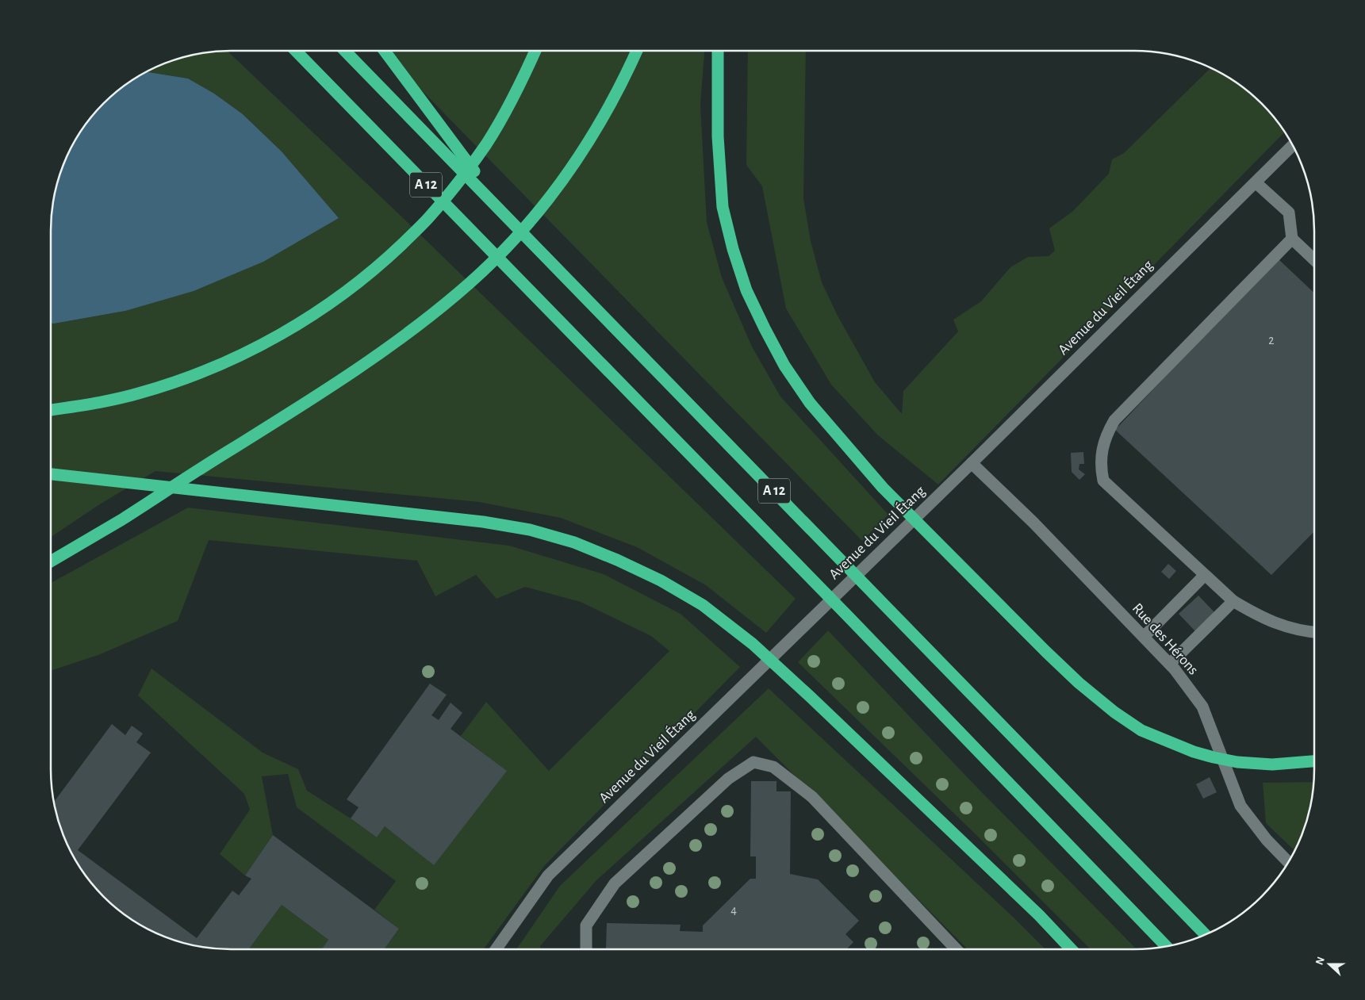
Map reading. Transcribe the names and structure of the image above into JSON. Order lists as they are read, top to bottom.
{
  "streets": {
    "highway": ["A 12"],
    "street": ["Avenue du Vieil Étang", "Rue des Hérons"]
  },
  "crossings": [
    ["Avenue du Vieil Étang", "Rue des Hérons"]
  ],
  "house_numbers": ["2", "4"],
  "north": "left"
}
